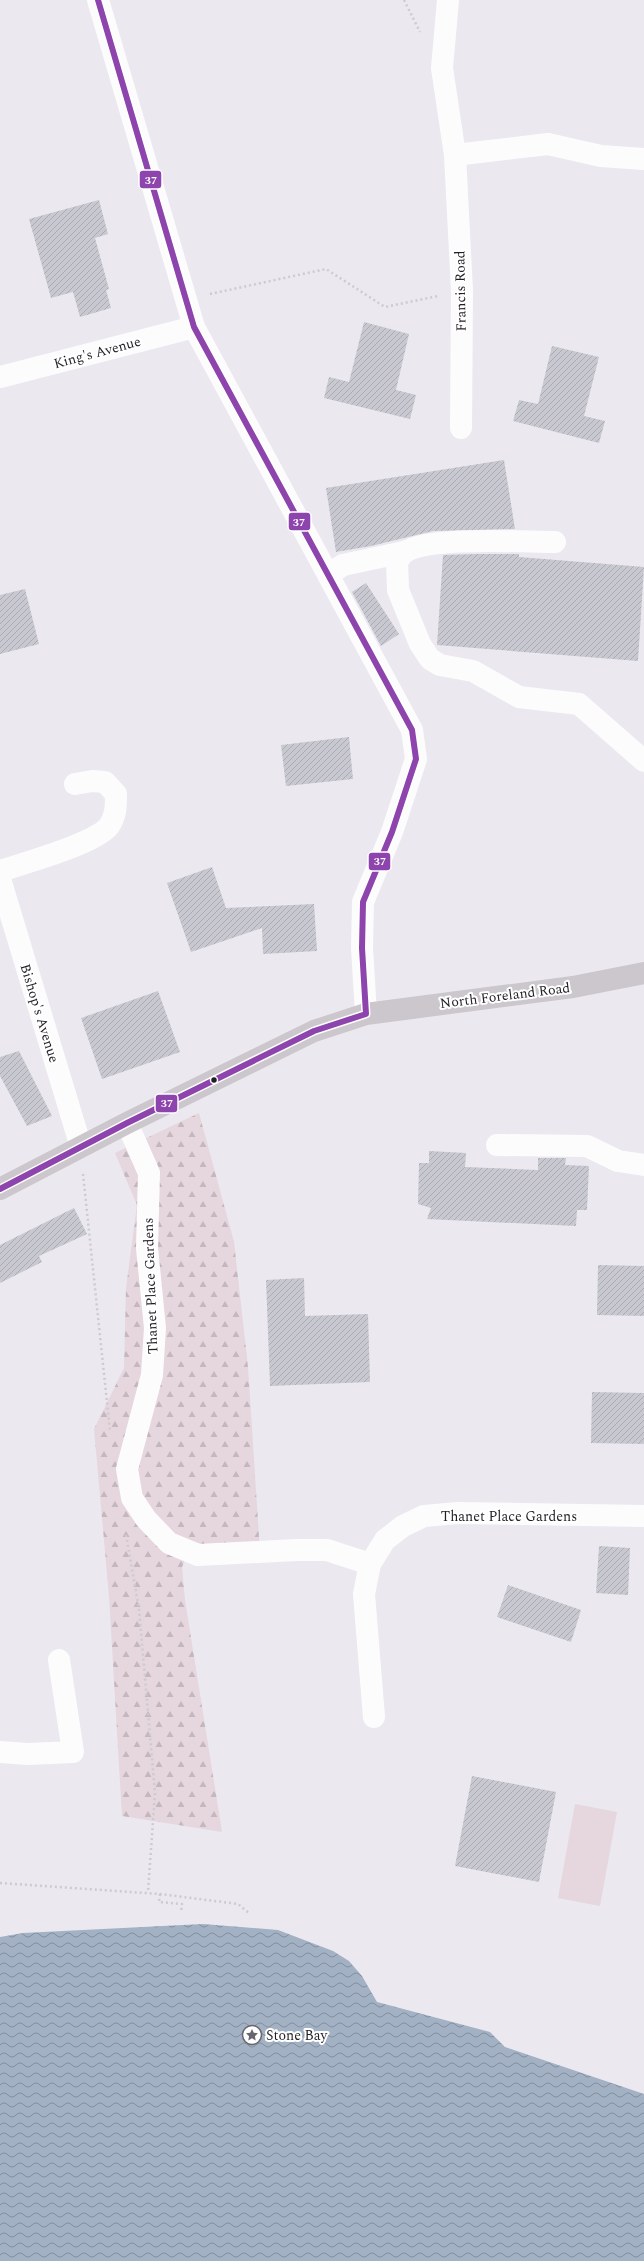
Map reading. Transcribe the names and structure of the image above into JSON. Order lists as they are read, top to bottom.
{
  "streets": {
    "main road": ["North Foreland Road"],
    "street": [
      "Francis Road",
      "King's Avenue",
      "Bishop's Avenue",
      "Thanet Place Gardens"
    ]
  },
  "crossings": [
    ["North Foreland Road", "Bishop's Avenue"],
    ["North Foreland Road", "Thanet Place Gardens"]
  ],
  "places": {
    "place": ["Stone Bay"]
  },
  "lines": ["transit line 37"]
}
